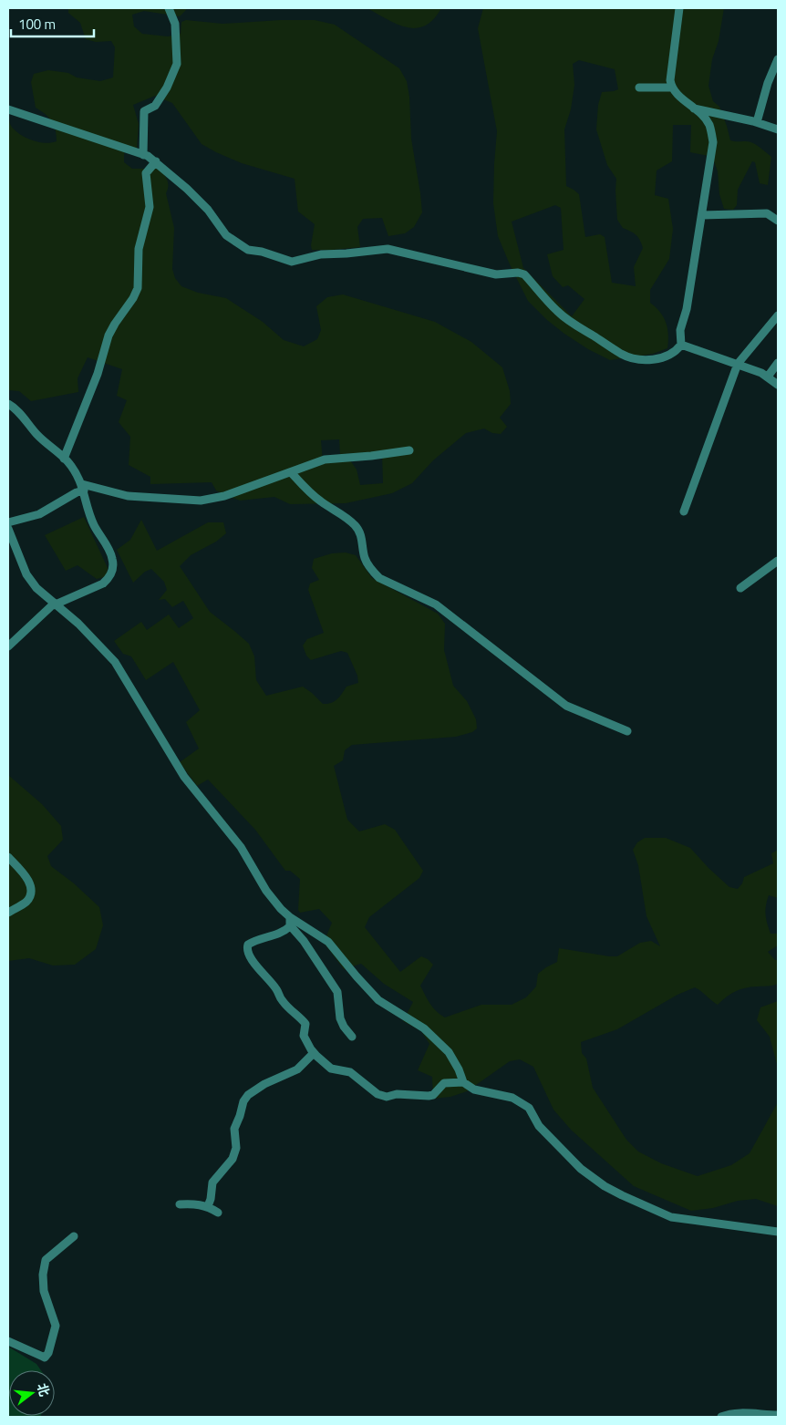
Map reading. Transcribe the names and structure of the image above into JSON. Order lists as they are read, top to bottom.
{
  "scale_bar": "100 m",
  "north": "right"
}
